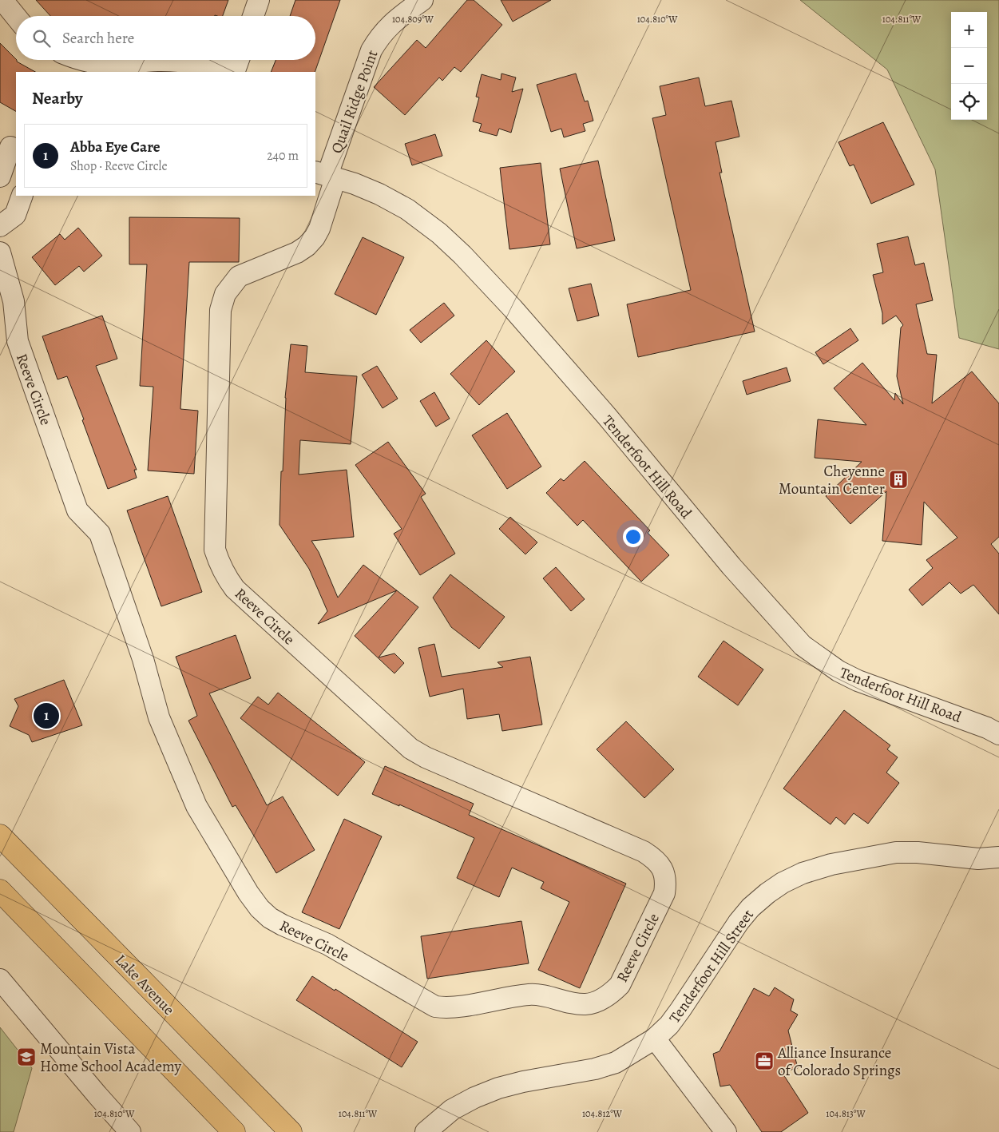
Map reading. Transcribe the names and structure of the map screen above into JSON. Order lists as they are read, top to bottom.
{
  "streets": {
    "main road": ["Lake Avenue"],
    "street": [
      "Quail Ridge Point",
      "Reeve Circle",
      "Tenderfoot Hill Road",
      "Tenderfoot Hill Street"
    ]
  },
  "crossings": [
    ["Quail Ridge Point", "Reeve Circle"],
    ["Quail Ridge Point", "Tenderfoot Hill Road"],
    ["Reeve Circle", "Tenderfoot Hill Road"]
  ],
  "places": {
    "building": ["Cheyenne Mountain Center"],
    "school or university": ["Mountain Vista Home School Academy"],
    "office": ["Alliance Insurance of Colorado Springs"]
  },
  "page": {
    "map_buttons": ["+", "−"],
    "search": "Search here",
    "heading": "Nearby",
    "list": [
      {
        "mark": "1",
        "name": "Abba Eye Care",
        "note": "Shop · Reeve Circle",
        "value": "240 m"
      }
    ],
    "pins": "1"
  },
  "coordinates": [
    "104.809°W",
    "104.810°W",
    "104.811°W",
    "104.812°W",
    "104.813°W"
  ]
}
